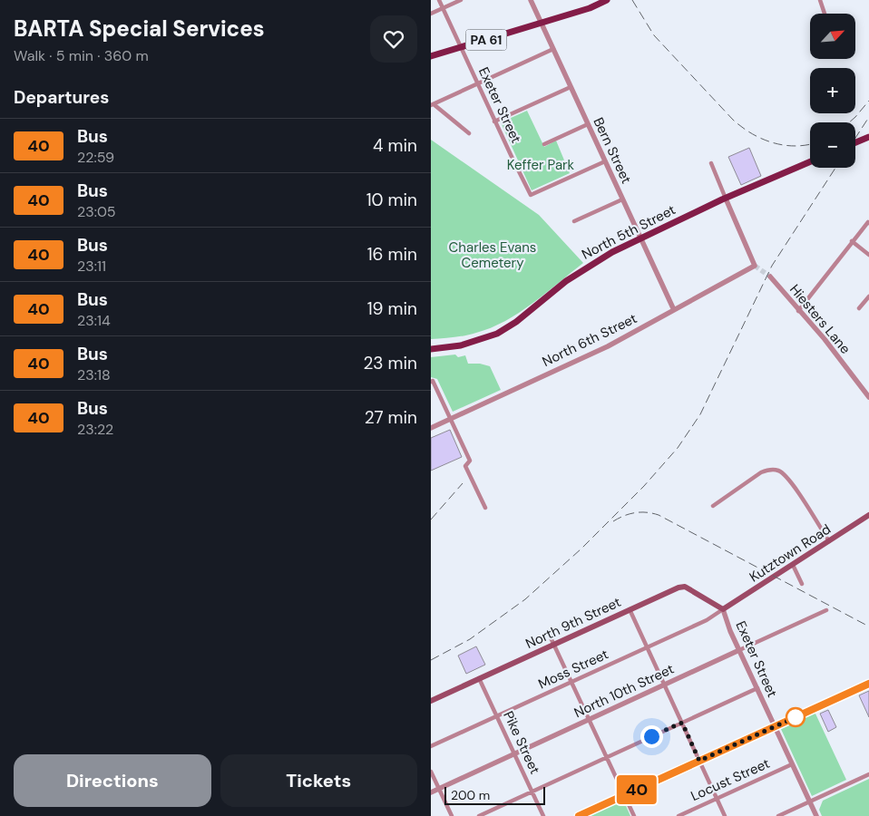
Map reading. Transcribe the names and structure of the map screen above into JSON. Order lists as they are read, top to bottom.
{
  "streets": {
    "main road": [
      "PA 61",
      "North 5th Street",
      "Kutztown Road",
      "North 9th Street"
    ],
    "street": [
      "Exeter Street",
      "Bern Street",
      "Hiesters Lane",
      "North 6th Street",
      "Moss Street",
      "North 10th Street",
      "Pike Street",
      "Locust Street"
    ]
  },
  "crossings": [
    ["PA 61", "Exeter Street"],
    ["PA 61", "Bern Street"],
    ["Exeter Street", "Bern Street"],
    ["Exeter Street", "Kutztown Road"],
    ["Exeter Street", "North 9th Street"],
    ["Exeter Street", "Moss Street"],
    ["Exeter Street", "North 10th Street"],
    ["Exeter Street", "Locust Street"],
    ["Bern Street", "North 5th Street"],
    ["Bern Street", "North 6th Street"],
    ["North 5th Street", "North 6th Street"],
    ["Kutztown Road", "North 9th Street"],
    ["Kutztown Road", "Moss Street"],
    ["North 9th Street", "Moss Street"],
    ["North 9th Street", "Pike Street"],
    ["Moss Street", "Pike Street"],
    ["North 10th Street", "Pike Street"]
  ],
  "parks": ["Keffer Park", "Charles Evans Cemetery"],
  "lines": ["bus line 40"],
  "scale_bar": "200 m",
  "north": "top right",
  "page": {
    "heading": [
      ["BARTA Special Services", "Walk · 5 min · 360 m"],
      "Departures"
    ],
    "on_map": "40",
    "map_buttons": ["+", "−"],
    "list": [
      {
        "mark": "40",
        "name": "Bus",
        "note": "22:59",
        "value": "4 min"
      },
      {
        "mark": "40",
        "name": "Bus",
        "note": "23:05",
        "value": "10 min"
      },
      {
        "mark": "40",
        "name": "Bus",
        "note": "23:11",
        "value": "16 min"
      },
      {
        "mark": "40",
        "name": "Bus",
        "note": "23:14",
        "value": "19 min"
      },
      {
        "mark": "40",
        "name": "Bus",
        "note": "23:18",
        "value": "23 min"
      },
      {
        "mark": "40",
        "name": "Bus",
        "note": "23:22",
        "value": "27 min"
      }
    ],
    "buttons": ["Directions", "Tickets"],
    "scale": "200 m"
  }
}
